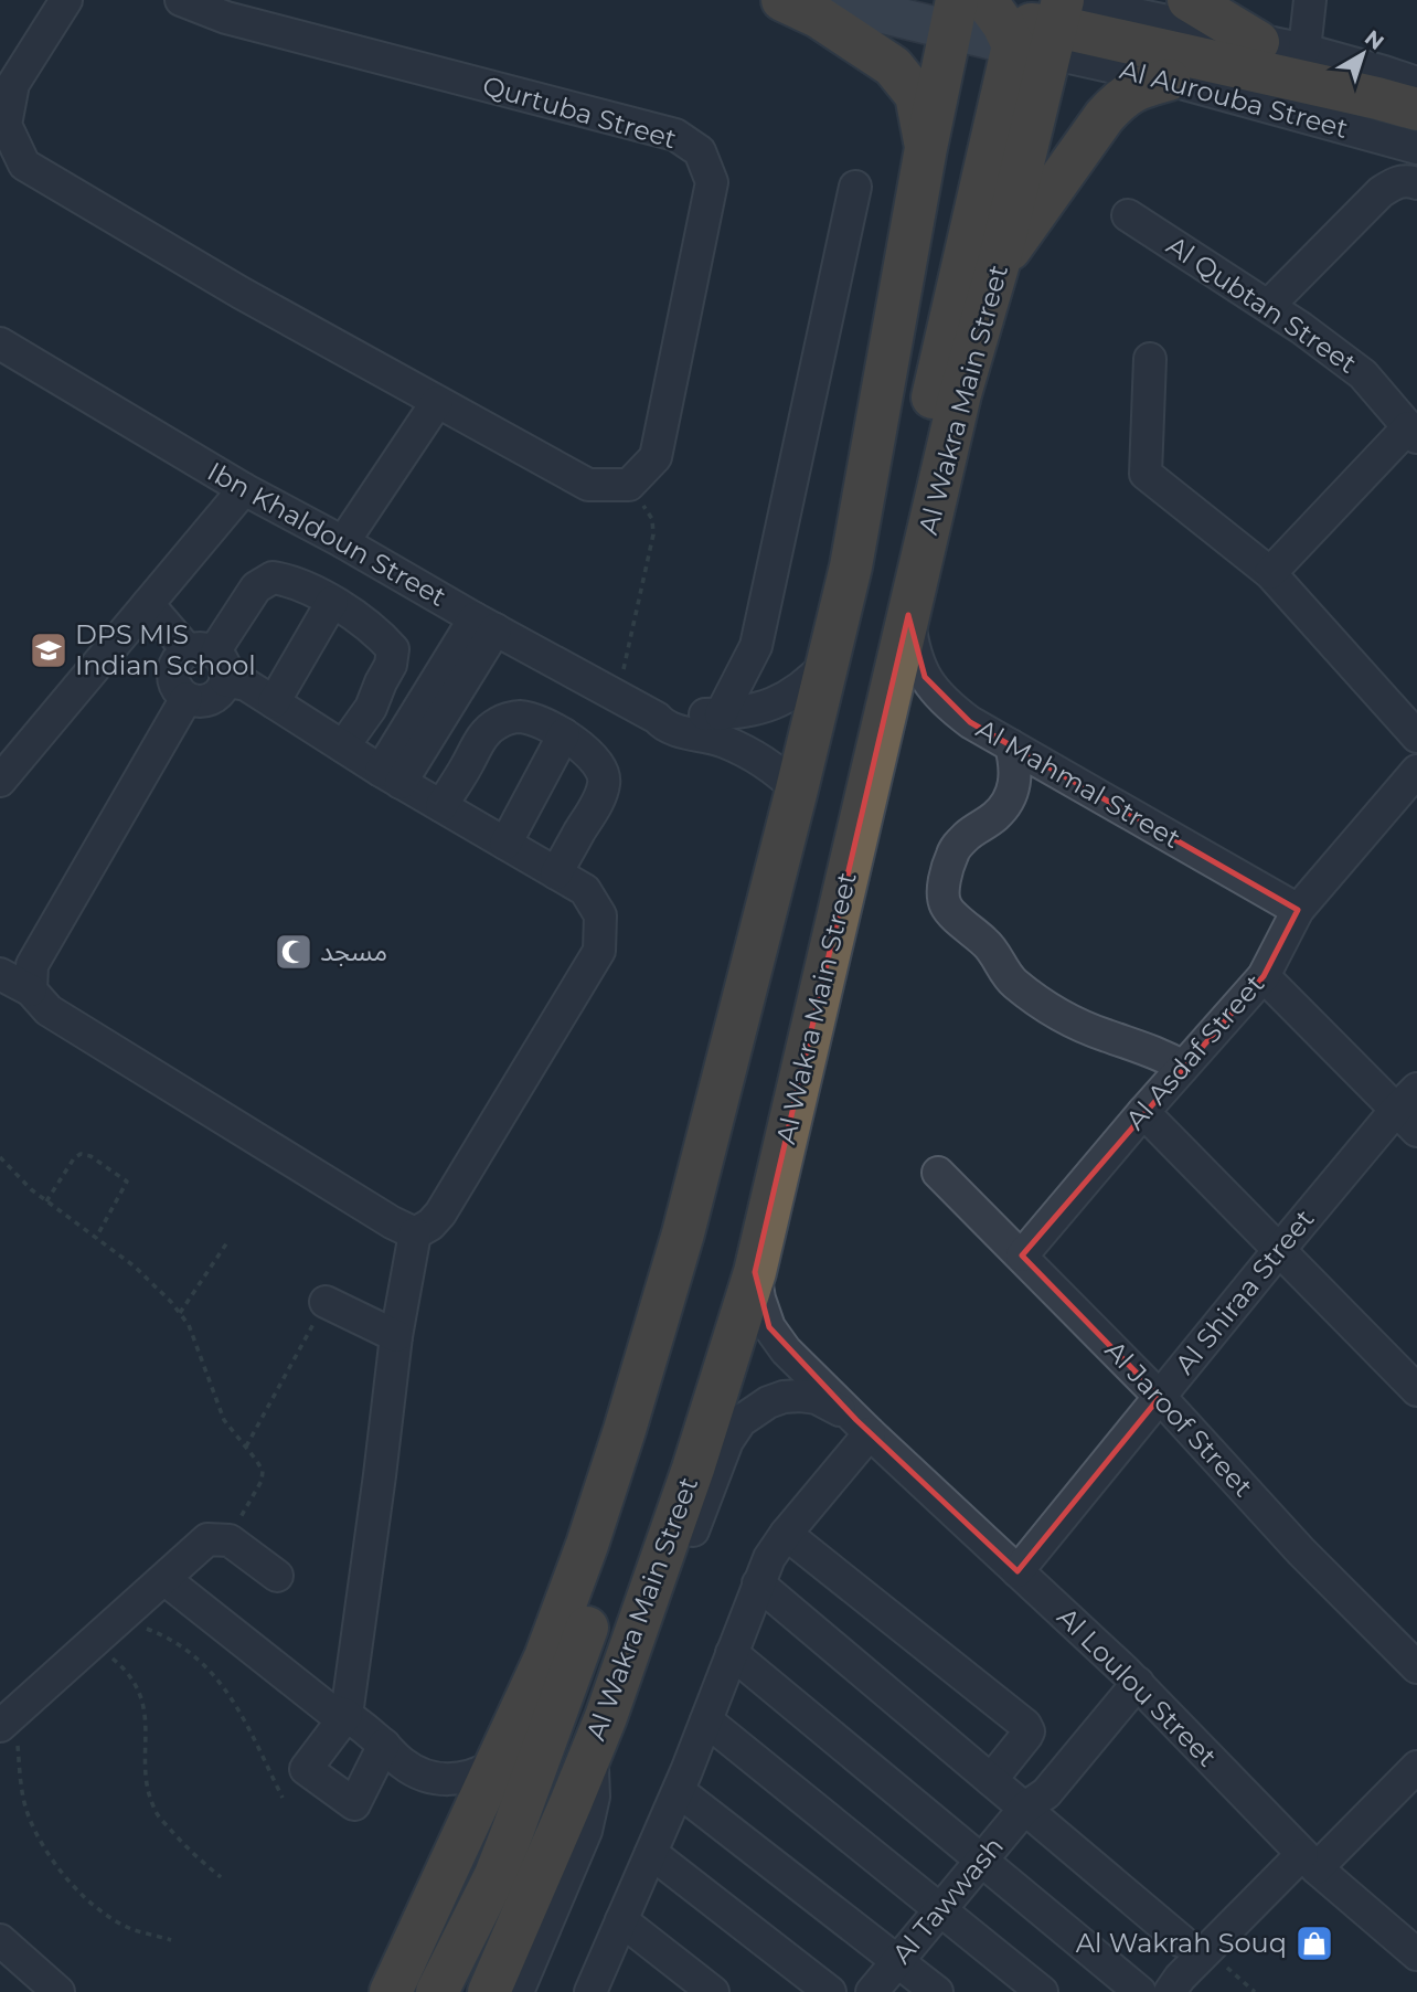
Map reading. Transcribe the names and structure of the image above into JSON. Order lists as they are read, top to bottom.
{
  "streets": {
    "highway": ["Al Wakra Main Street"],
    "street": [
      "Al Aurouba Street",
      "Qurtuba Street",
      "Al Qubtan Street",
      "Ibn Khaldoun Street",
      "Al Mahmal Street",
      "Al Asdaf Street",
      "Al Shiraa Street",
      "Al Jaroof Street",
      "Al Loulou Street",
      "Al Tawwash"
    ]
  },
  "crossings": [
    ["Al Aurouba Street", "Al Wakra Main Street"],
    ["Al Wakra Main Street", "Al Mahmal Street"],
    ["Al Wakra Main Street", "Al Loulou Street"],
    ["Al Mahmal Street", "Al Asdaf Street"],
    ["Al Asdaf Street", "Al Jaroof Street"],
    ["Al Shiraa Street", "Al Jaroof Street"],
    ["Al Shiraa Street", "Al Loulou Street"],
    ["Al Loulou Street", "Al Tawwash"]
  ],
  "places": {
    "school or university": ["DPS MIS Indian School"],
    "mosque": ["مسجد"],
    "shop": ["Al Wakrah Souq"]
  },
  "north": "top right"
}
